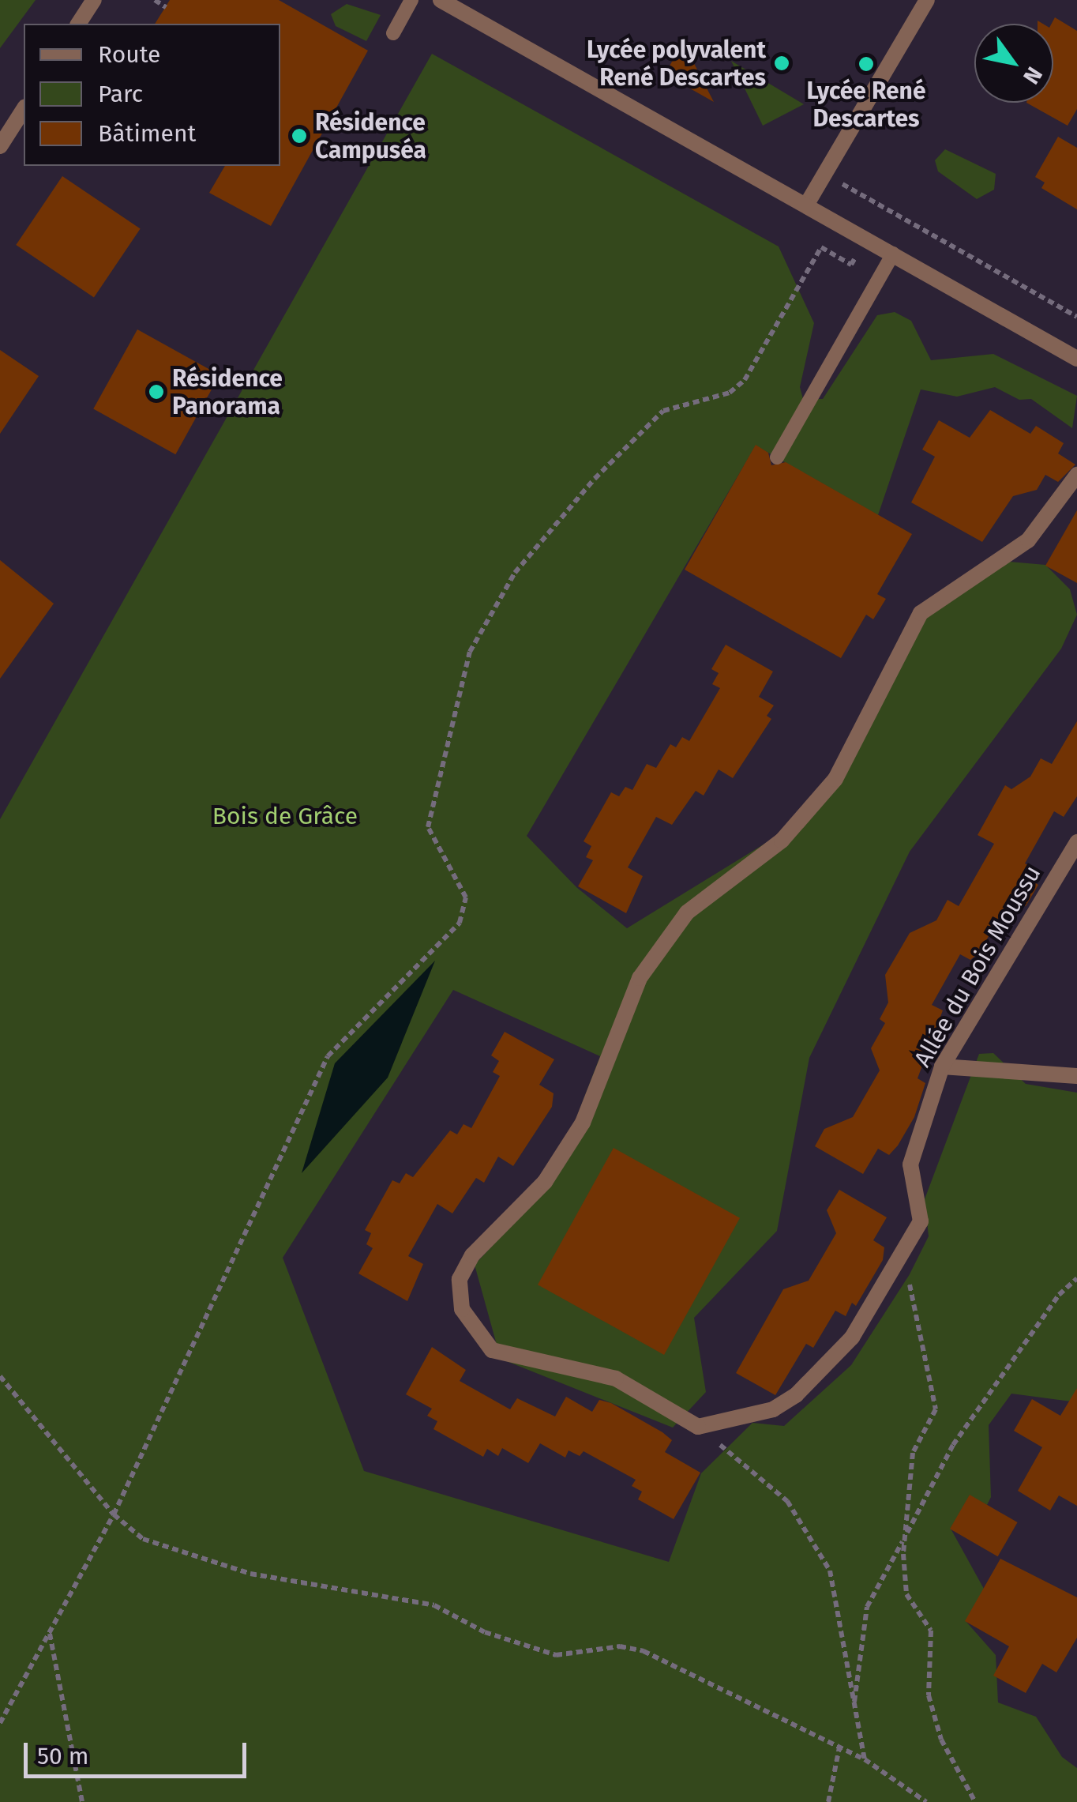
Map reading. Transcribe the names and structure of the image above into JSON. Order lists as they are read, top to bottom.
{
  "streets": {
    "street": ["Allée du Bois Moussu"]
  },
  "parks": ["Bois de Grâce"],
  "places": [
    "Lycée polyvalent René Descartes",
    "Lycée René Descartes",
    "Résidence Campuséa",
    "Résidence Panorama"
  ],
  "legend": ["Route", "Parc", "Bâtiment"],
  "scale_bar": "50 m",
  "north": "bottom right"
}
